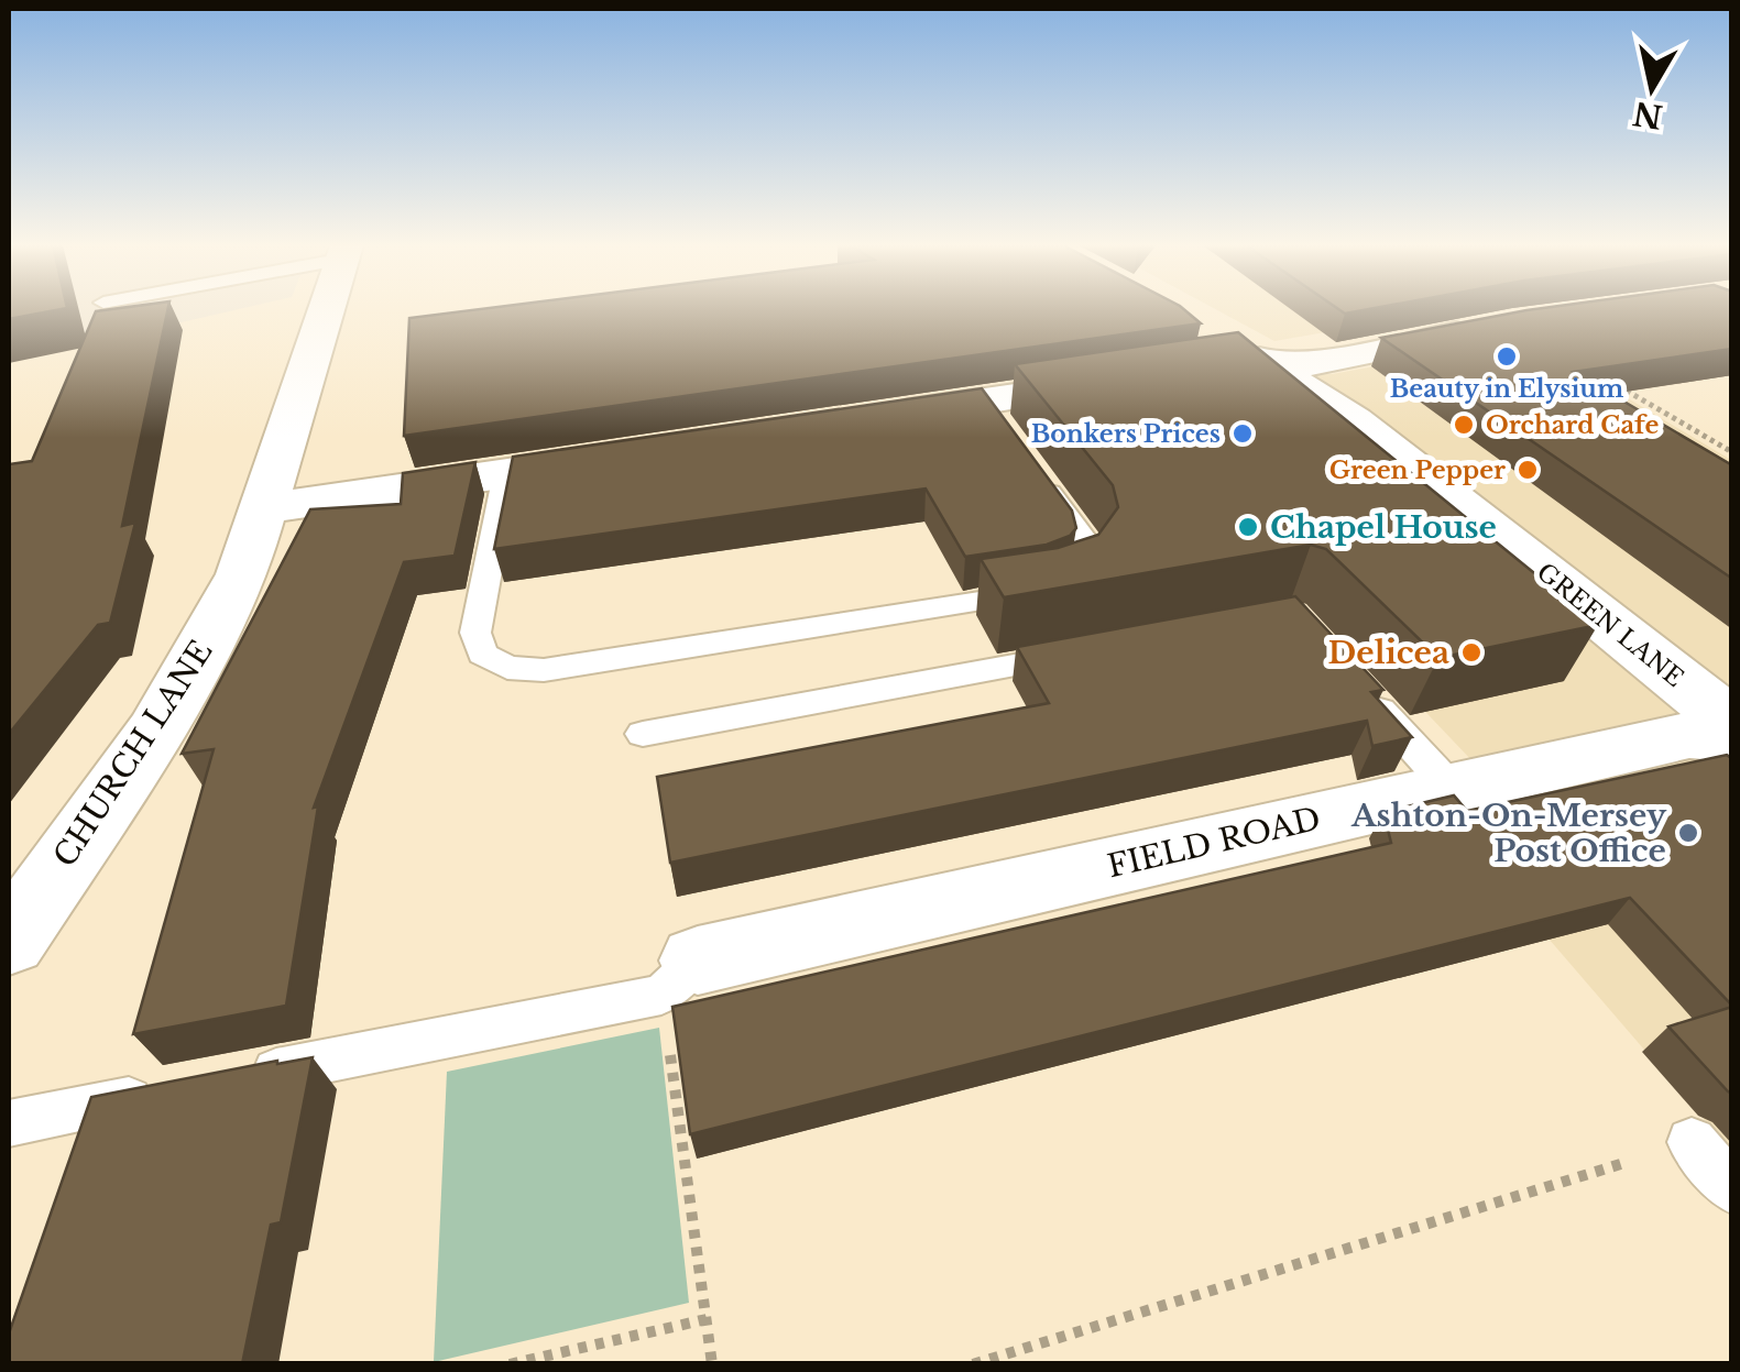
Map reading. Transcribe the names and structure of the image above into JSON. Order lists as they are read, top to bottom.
{
  "streets": {
    "street": ["GREEN LANE", "CHURCH LANE", "FIELD ROAD"]
  },
  "places": [
    "Beauty in Elysium",
    "Orchard Cafe",
    "Bonkers Prices",
    "Green Pepper",
    "Chapel House",
    "Delicea",
    "Ashton-On-Mersey Post Office"
  ],
  "north": "bottom"
}
